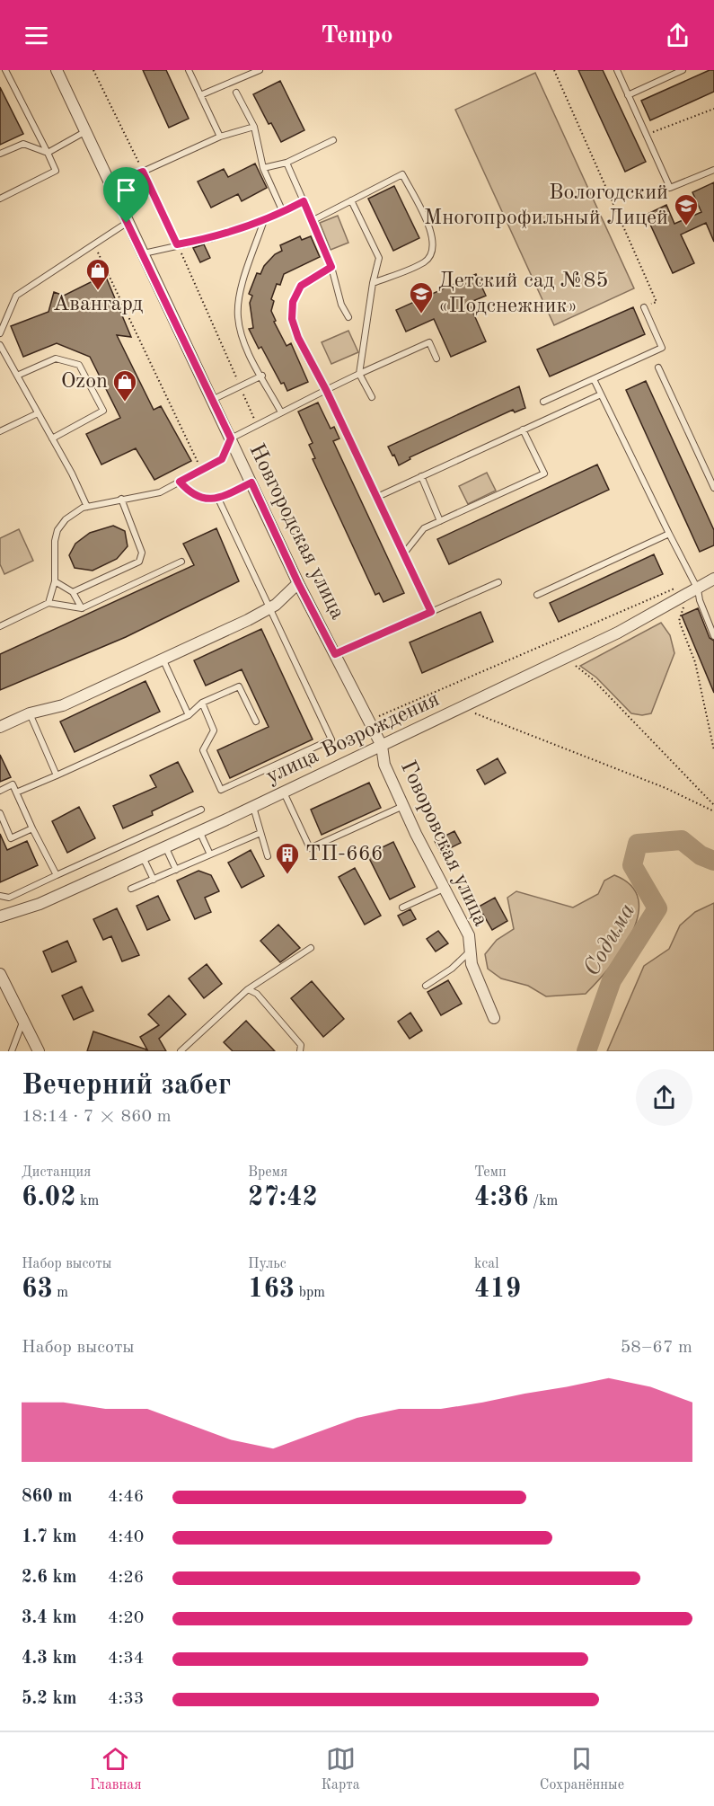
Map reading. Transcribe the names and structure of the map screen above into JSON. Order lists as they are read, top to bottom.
{
  "streets": {
    "street": ["Новгородская улица", "улица Возрождения", "Говоровская улица"]
  },
  "crossings": [
    ["Новгородская улица", "улица Возрождения"],
    ["Новгородская улица", "Говоровская улица"],
    ["улица Возрождения", "Говоровская улица"]
  ],
  "water": ["Содима"],
  "places": {
    "school or university": ["Вологодский Многопрофильный Лицей", "Детский сад №85 «Подснежник»"],
    "shop": ["Авангард", "Ozon"],
    "building": ["ТП-666"]
  },
  "page": {
    "header": "Tempo",
    "heading": ["Вечерний забег", "18:14 · 7 × 860 m"],
    "stats": [
      ["Дистанция", "6.02 km"],
      ["Время", "27:42"],
      ["Темп", "4:36 /km"],
      ["Набор высоты", "63 m"],
      ["Пульс", "163 bpm"],
      ["kcal", "419"]
    ],
    "chart": ["Набор высоты", "58–67 m"],
    "list": [
      {
        "name": "860 m",
        "note": "4:46"
      },
      {
        "name": "1.7 km",
        "note": "4:40"
      },
      {
        "name": "2.6 km",
        "note": "4:26"
      },
      {
        "name": "3.4 km",
        "note": "4:20"
      },
      {
        "name": "4.3 km",
        "note": "4:34"
      },
      {
        "name": "5.2 km",
        "note": "4:33"
      }
    ],
    "tabs": ["Главная", "Карта", "Сохранённые"]
  }
}
